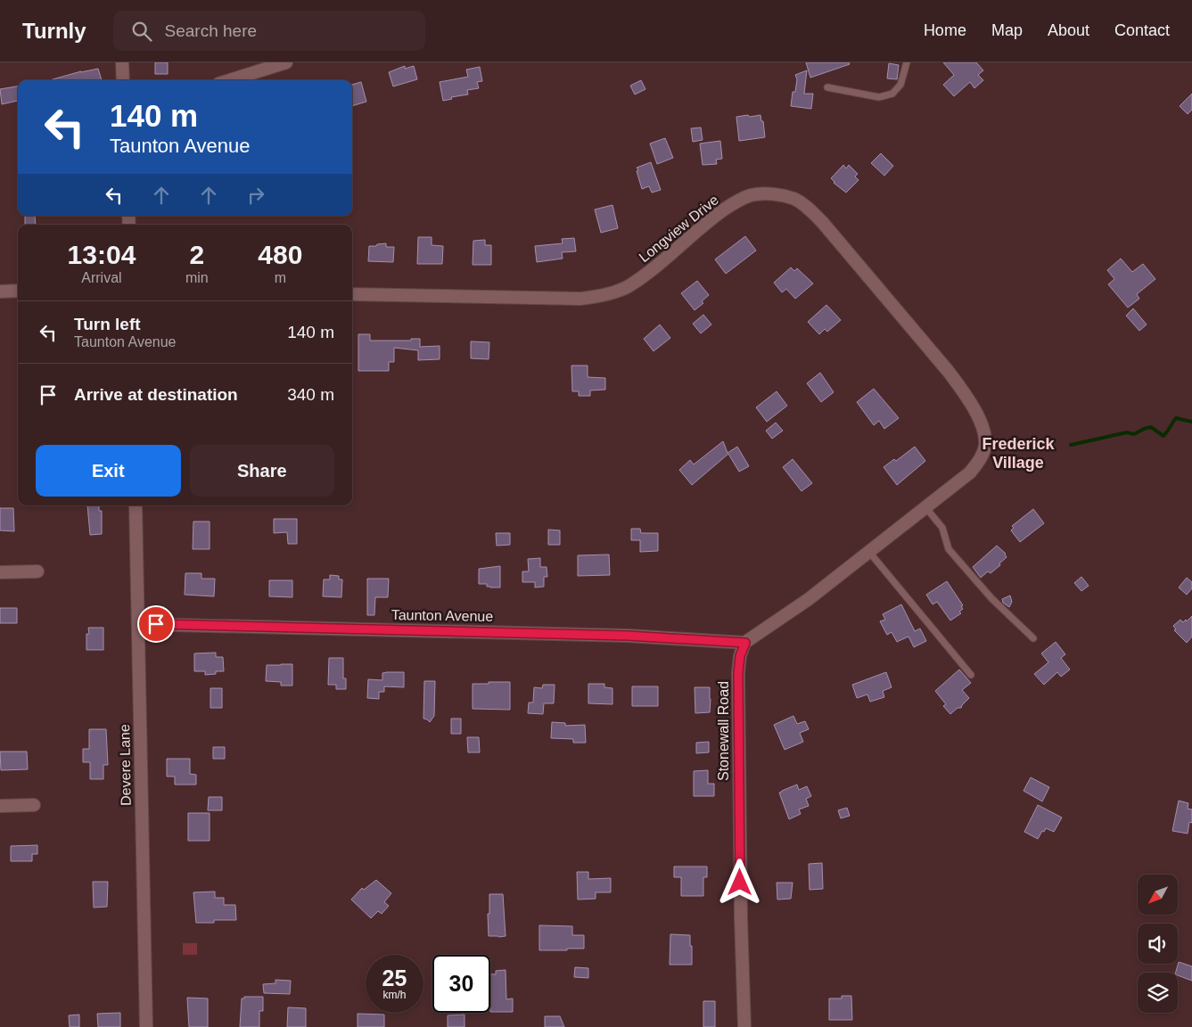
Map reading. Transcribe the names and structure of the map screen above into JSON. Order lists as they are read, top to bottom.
{
  "streets": {
    "street": [
      "Longview Drive",
      "Taunton Avenue",
      "Stonewall Road",
      "Devere Lane"
    ]
  },
  "crossings": [
    ["Taunton Avenue", "Stonewall Road"],
    ["Taunton Avenue", "Devere Lane"]
  ],
  "districts": ["Frederick Village"],
  "north": "bottom left",
  "page": {
    "header": "Turnly",
    "search": "Search here",
    "nav": [
      "Home",
      "Map",
      "About",
      "Contact"
    ],
    "turn": ["140 m", "Taunton Avenue"],
    "eta": [
      "13:04",
      "Arrival",
      "2",
      "min",
      "480",
      "m"
    ],
    "list": [
      {
        "name": "Turn left",
        "note": "Taunton Avenue",
        "value": "140 m"
      },
      {
        "name": "Arrive at destination",
        "value": "340 m"
      }
    ],
    "buttons": ["Exit", "Share"],
    "speed": "25 km/h",
    "limit": "30"
  }
}
